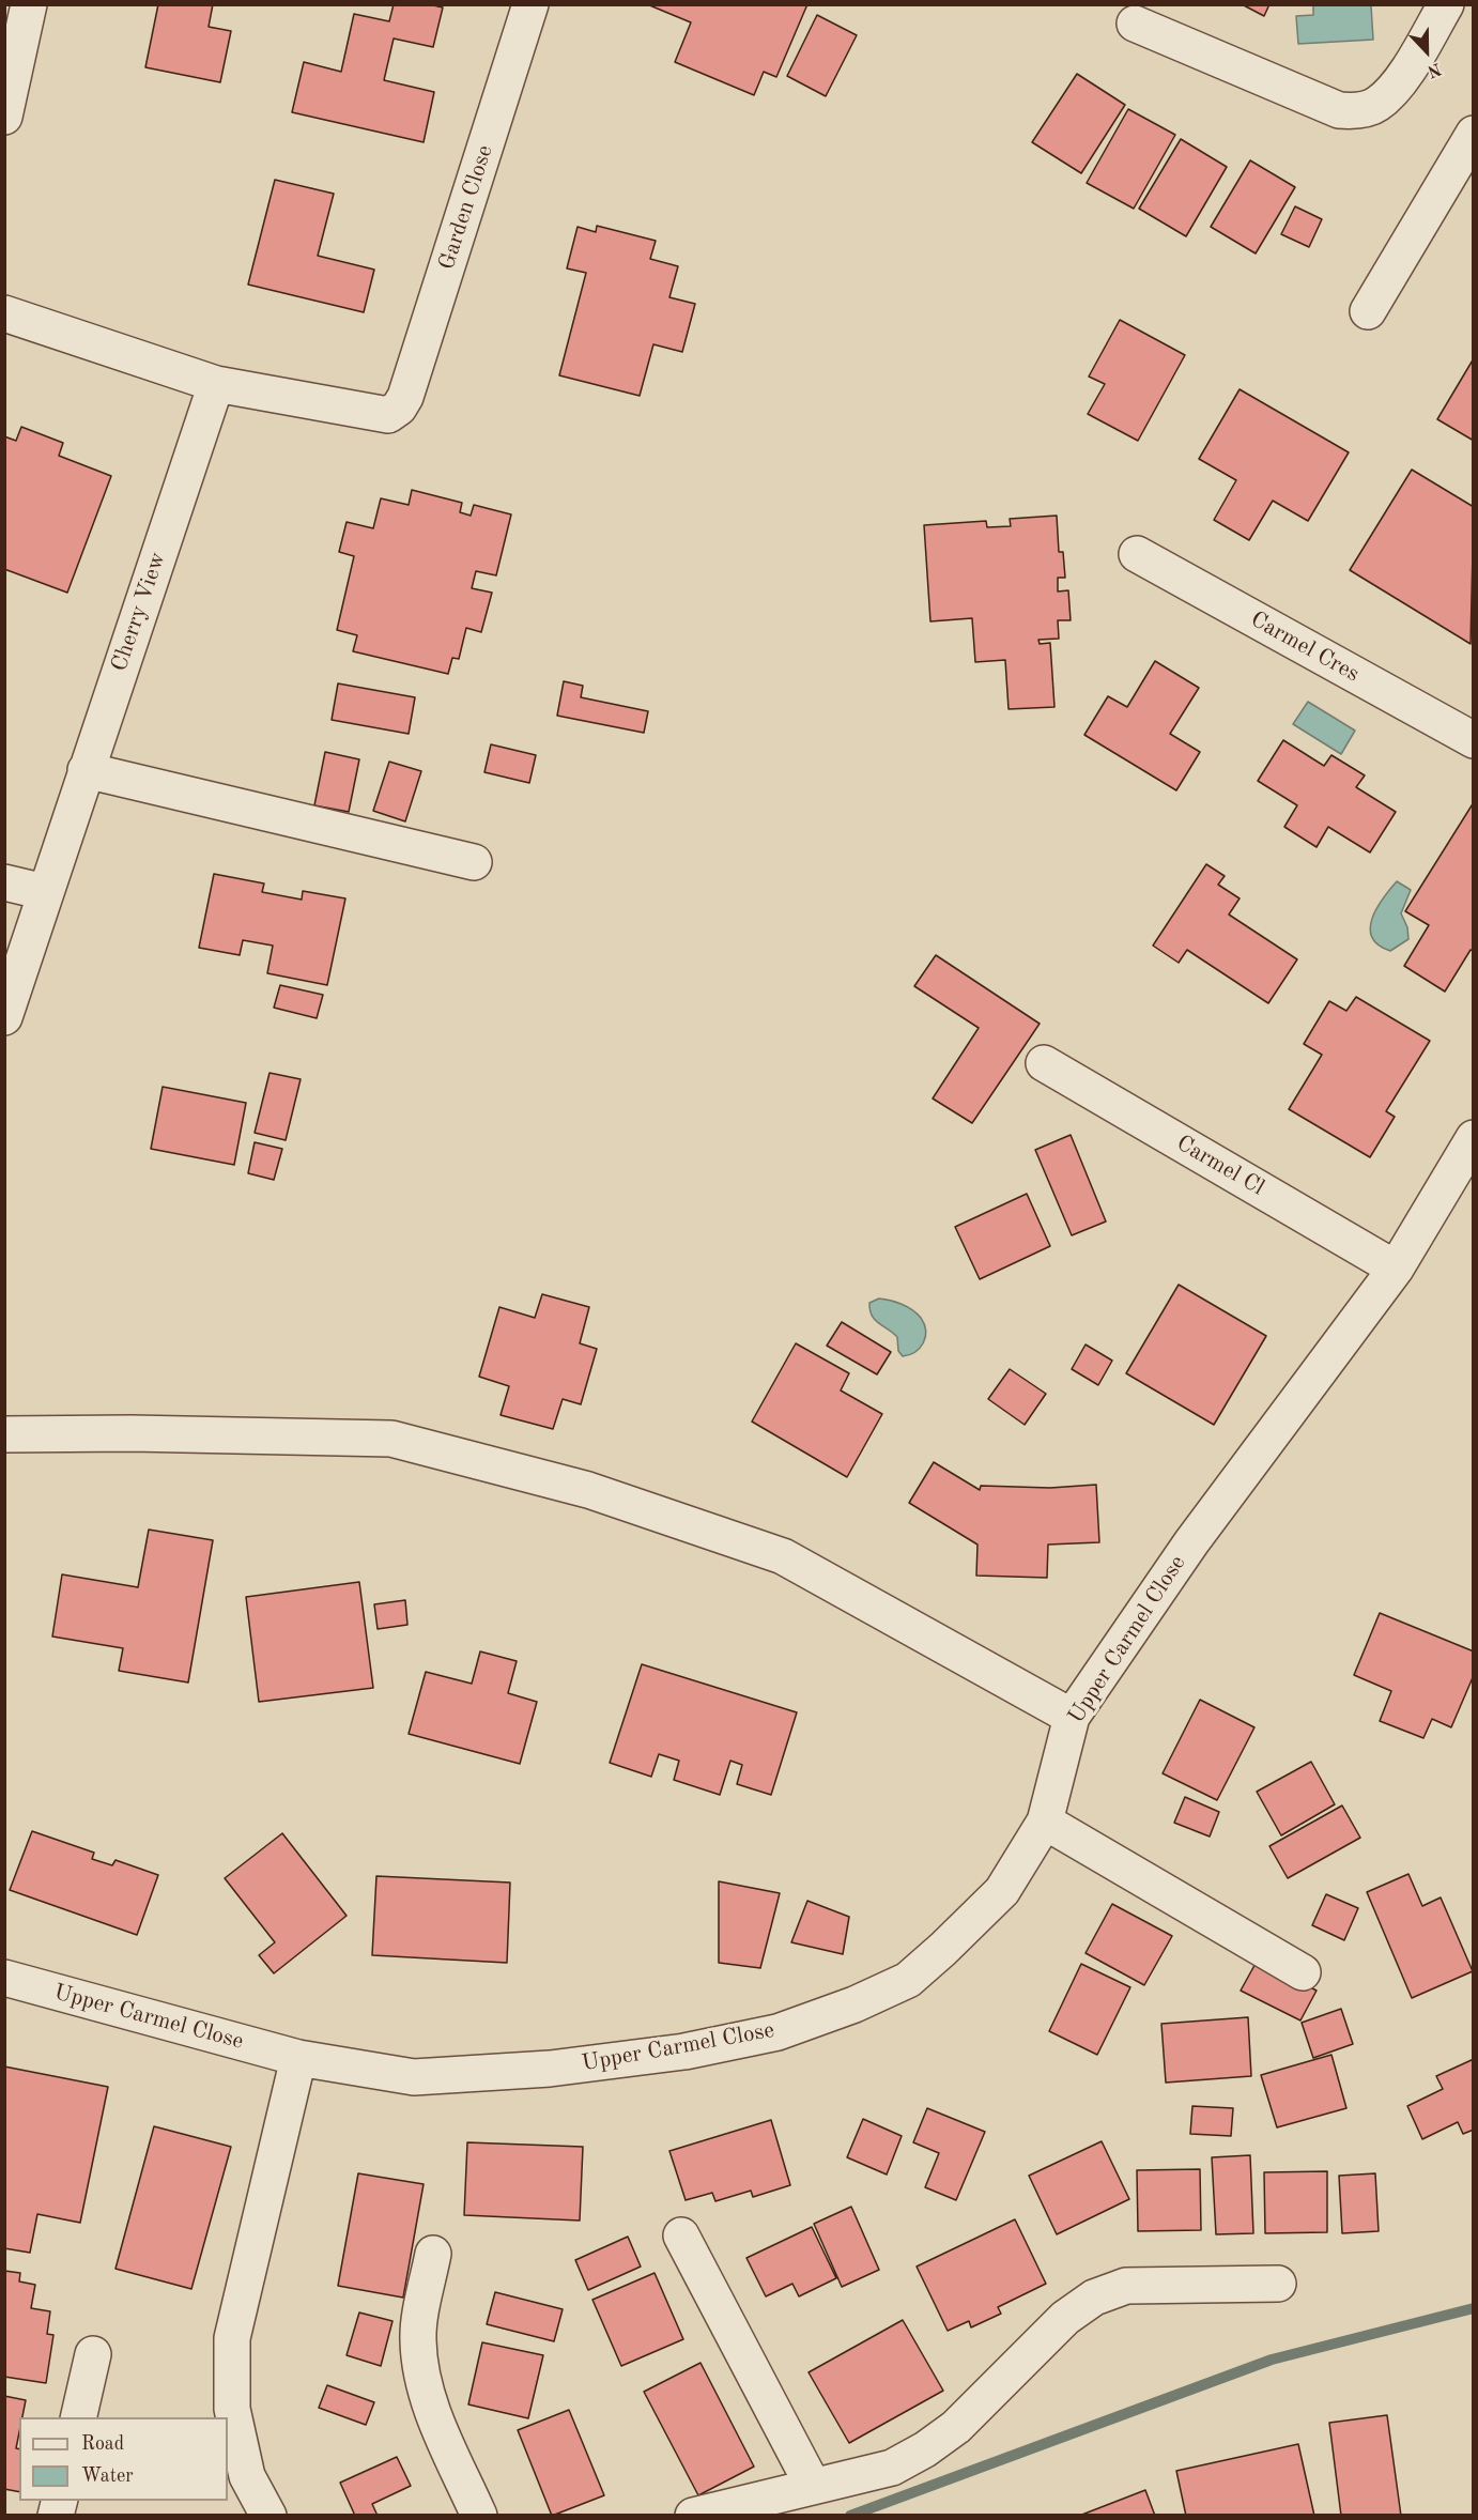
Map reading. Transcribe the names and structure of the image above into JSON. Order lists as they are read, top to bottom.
{
  "streets": {
    "street": [
      "Garden Close",
      "Cherry View",
      "Carmel Cres",
      "Carmel Cl",
      "Upper Carmel Close"
    ]
  },
  "crossings": [
    ["Garden Close", "Cherry View"],
    ["Carmel Cl", "Upper Carmel Close"]
  ],
  "legend": ["Road", "Water"],
  "north": "bottom"
}
